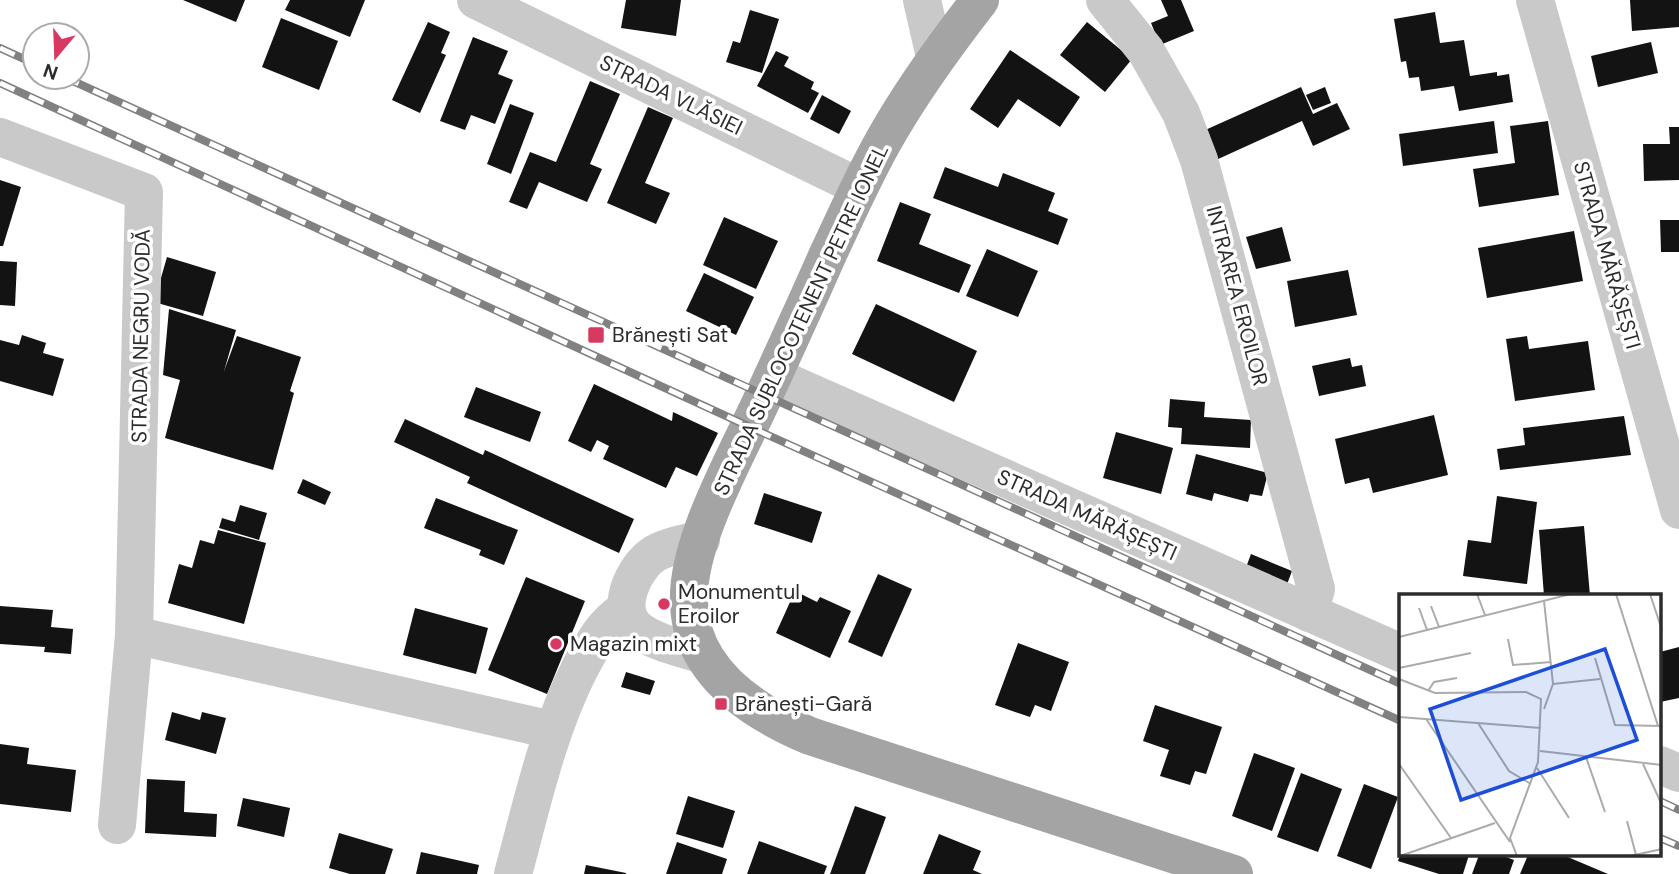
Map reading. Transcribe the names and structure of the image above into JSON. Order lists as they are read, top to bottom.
{
  "streets": {
    "main road": ["STRADA SUBLOCOTENENT PETRE IONEL"],
    "street": [
      "STRADA VLĂSIEI",
      "STRADA MĂRĂȘEȘTI",
      "INTRAREA EROILOR",
      "STRADA NEGRU VODĂ"
    ]
  },
  "crossings": [
    ["STRADA VLĂSIEI", "STRADA SUBLOCOTENENT PETRE IONEL"],
    ["STRADA MĂRĂȘEȘTI", "INTRAREA EROILOR"],
    ["STRADA MĂRĂȘEȘTI", "STRADA SUBLOCOTENENT PETRE IONEL"]
  ],
  "places": {
    "transit": ["Brănești Sat", "Brănești-Gară"],
    "other": ["Monumentul Eroilor", "Magazin mixt"]
  },
  "north": "bottom"
}
